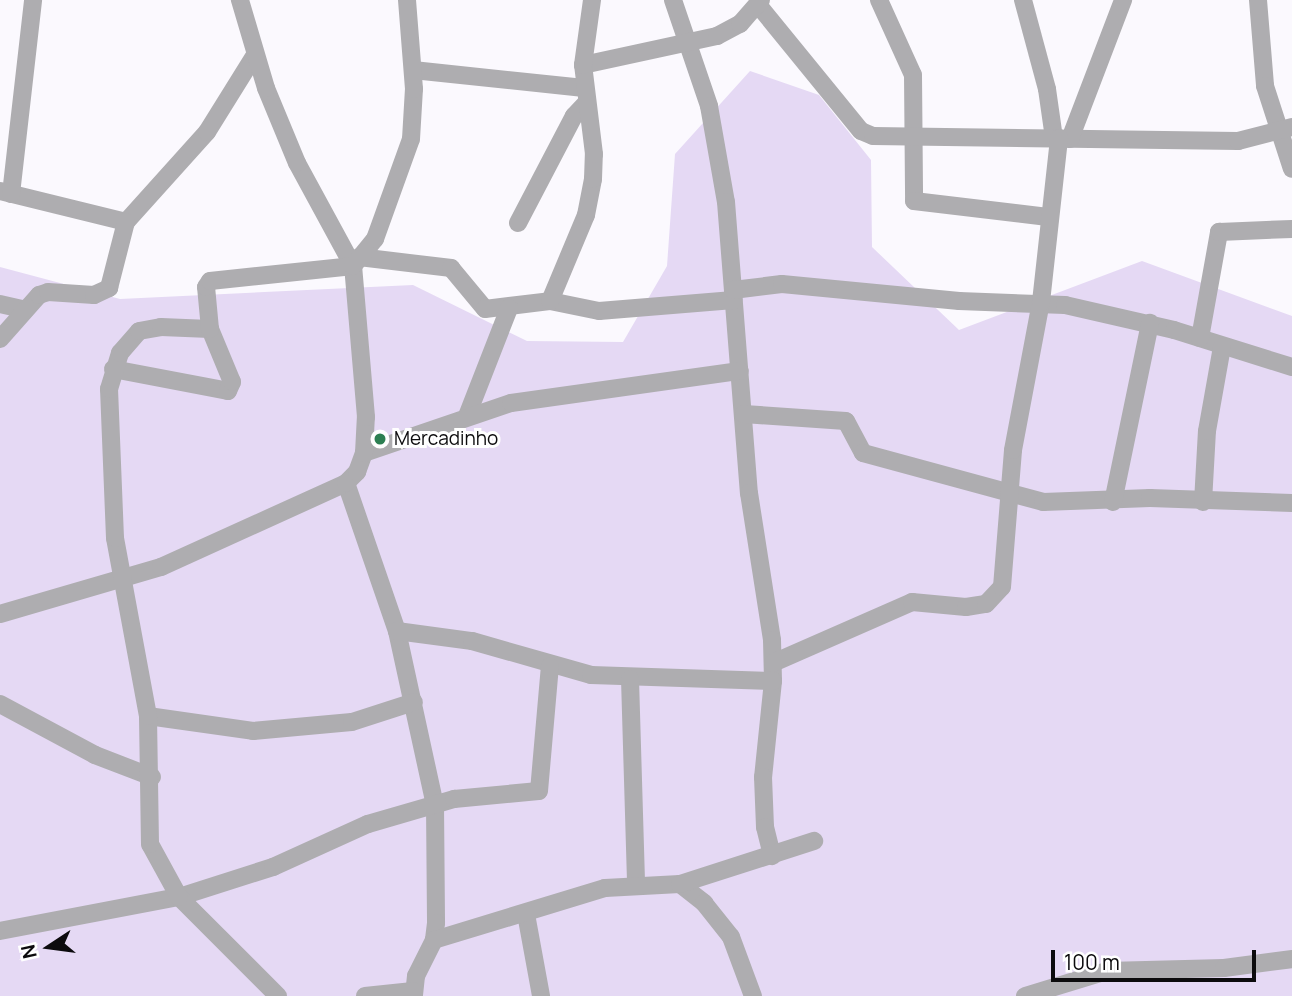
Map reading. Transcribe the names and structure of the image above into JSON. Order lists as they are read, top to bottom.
{
  "places": ["Mercadinho"],
  "scale_bar": "100 m",
  "north": "left"
}
